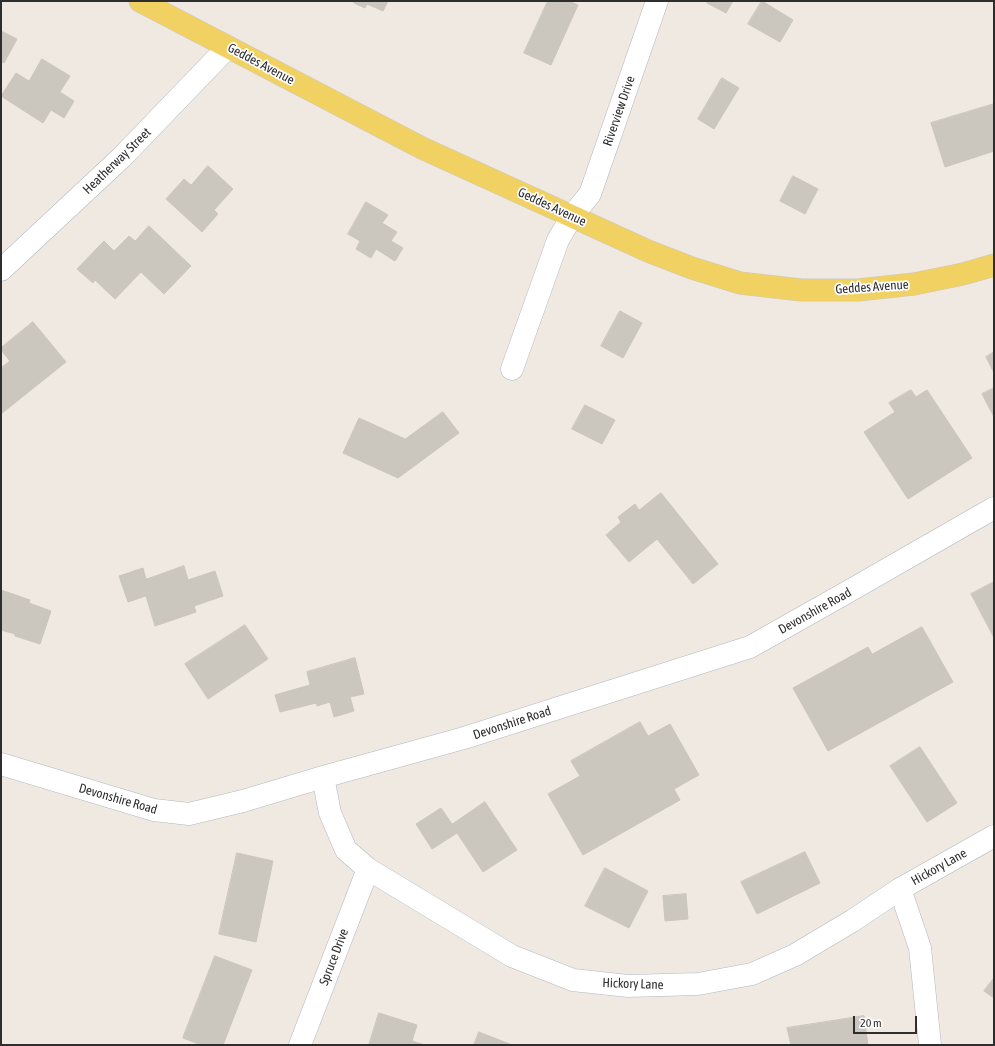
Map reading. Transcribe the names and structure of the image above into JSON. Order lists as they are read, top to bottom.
{
  "streets": {
    "main road": ["Geddes Avenue"],
    "street": [
      "Riverview Drive",
      "Heatherway Street",
      "Devonshire Road",
      "Hickory Lane",
      "Spruce Drive"
    ]
  },
  "crossings": [
    ["Geddes Avenue", "Riverview Drive"],
    ["Geddes Avenue", "Heatherway Street"],
    ["Devonshire Road", "Hickory Lane"],
    ["Hickory Lane", "Spruce Drive"]
  ],
  "scale_bar": "20 m"
}
